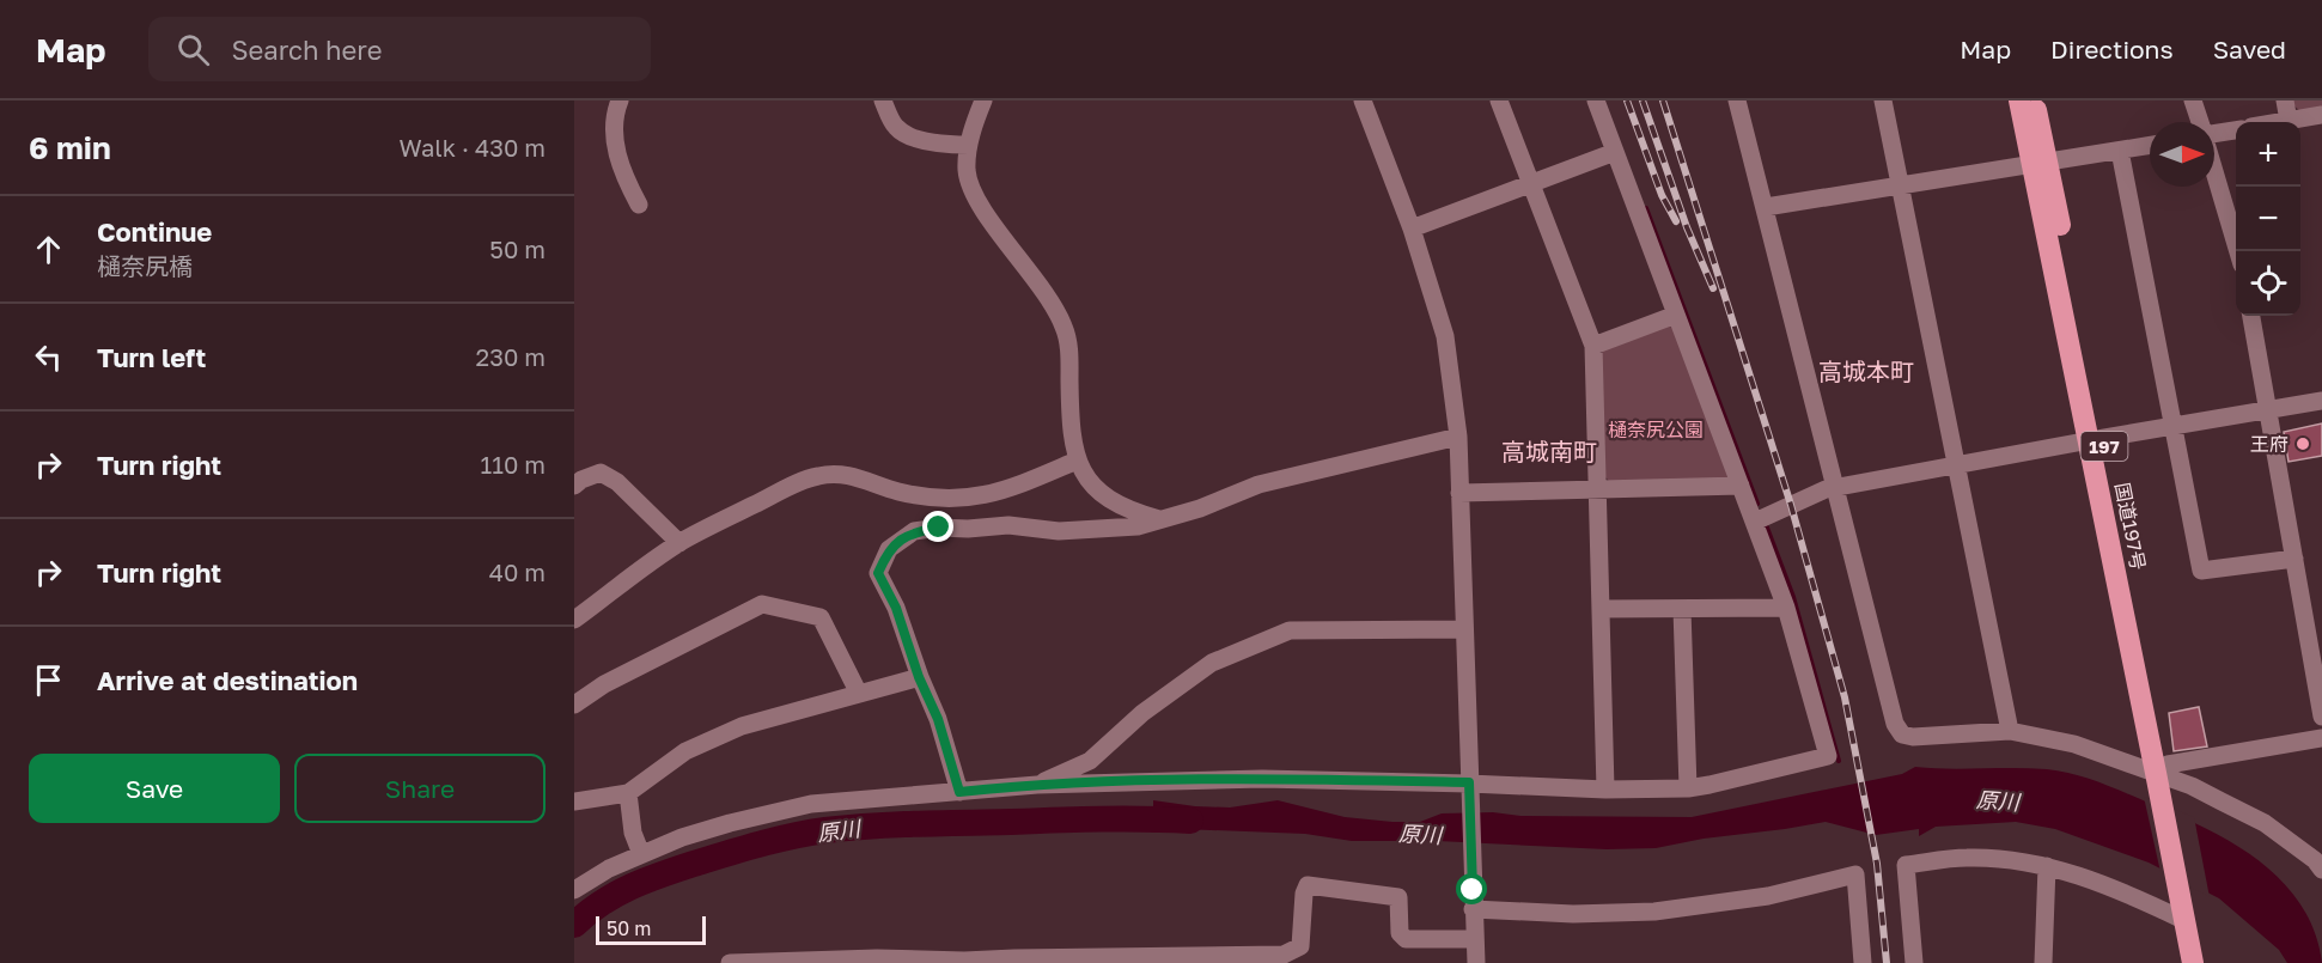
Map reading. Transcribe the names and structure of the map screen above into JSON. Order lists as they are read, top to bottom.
{
  "streets": {
    "highway": ["197", "国道197号"]
  },
  "districts": ["高城本町", "高城南町"],
  "water": ["原川"],
  "parks": ["樋奈尻公園"],
  "places": ["王府"],
  "scale_bar": "50 m",
  "north": "right",
  "page": {
    "header": "Map",
    "search": "Search here",
    "nav": ["Map", "Directions", "Saved"],
    "heading": ["6 min", "Walk · 430 m"],
    "map_buttons": ["+", "−"],
    "list": [
      ["Continue", "樋奈尻橋", "50 m"],
      ["Turn left", "230 m"],
      ["Turn right", "110 m"],
      ["Turn right", "40 m"],
      "Arrive at destination"
    ],
    "buttons": ["Save", "Share"],
    "scale": "50 m"
  }
}
